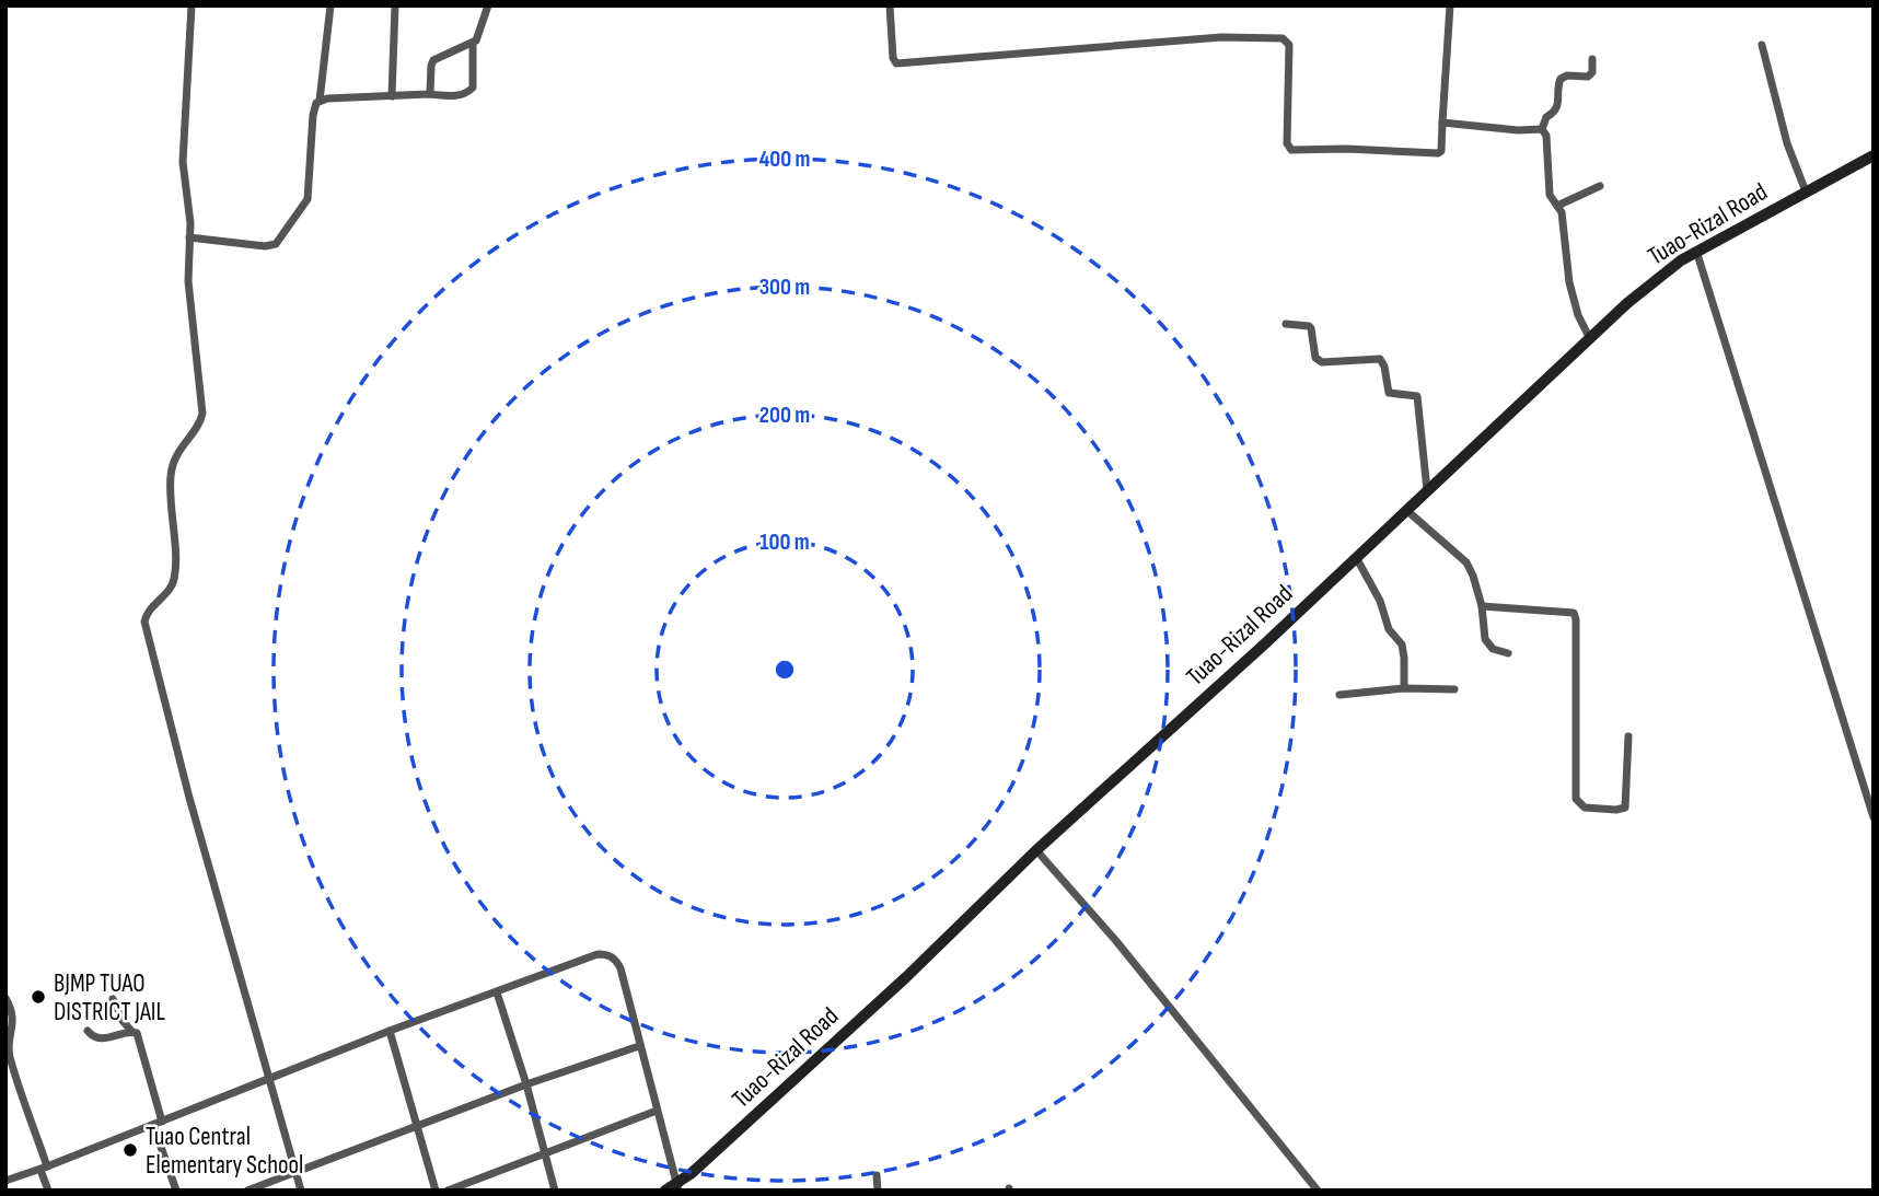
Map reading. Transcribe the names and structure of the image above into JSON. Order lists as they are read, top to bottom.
{
  "streets": {
    "main road": ["Tuao-Rizal Road"]
  },
  "places": ["BJMP TUAO DISTRICT JAIL", "Tuao Central Elementary School"],
  "rings": [
    "400 m",
    "300 m",
    "200 m",
    "100 m"
  ]
}
